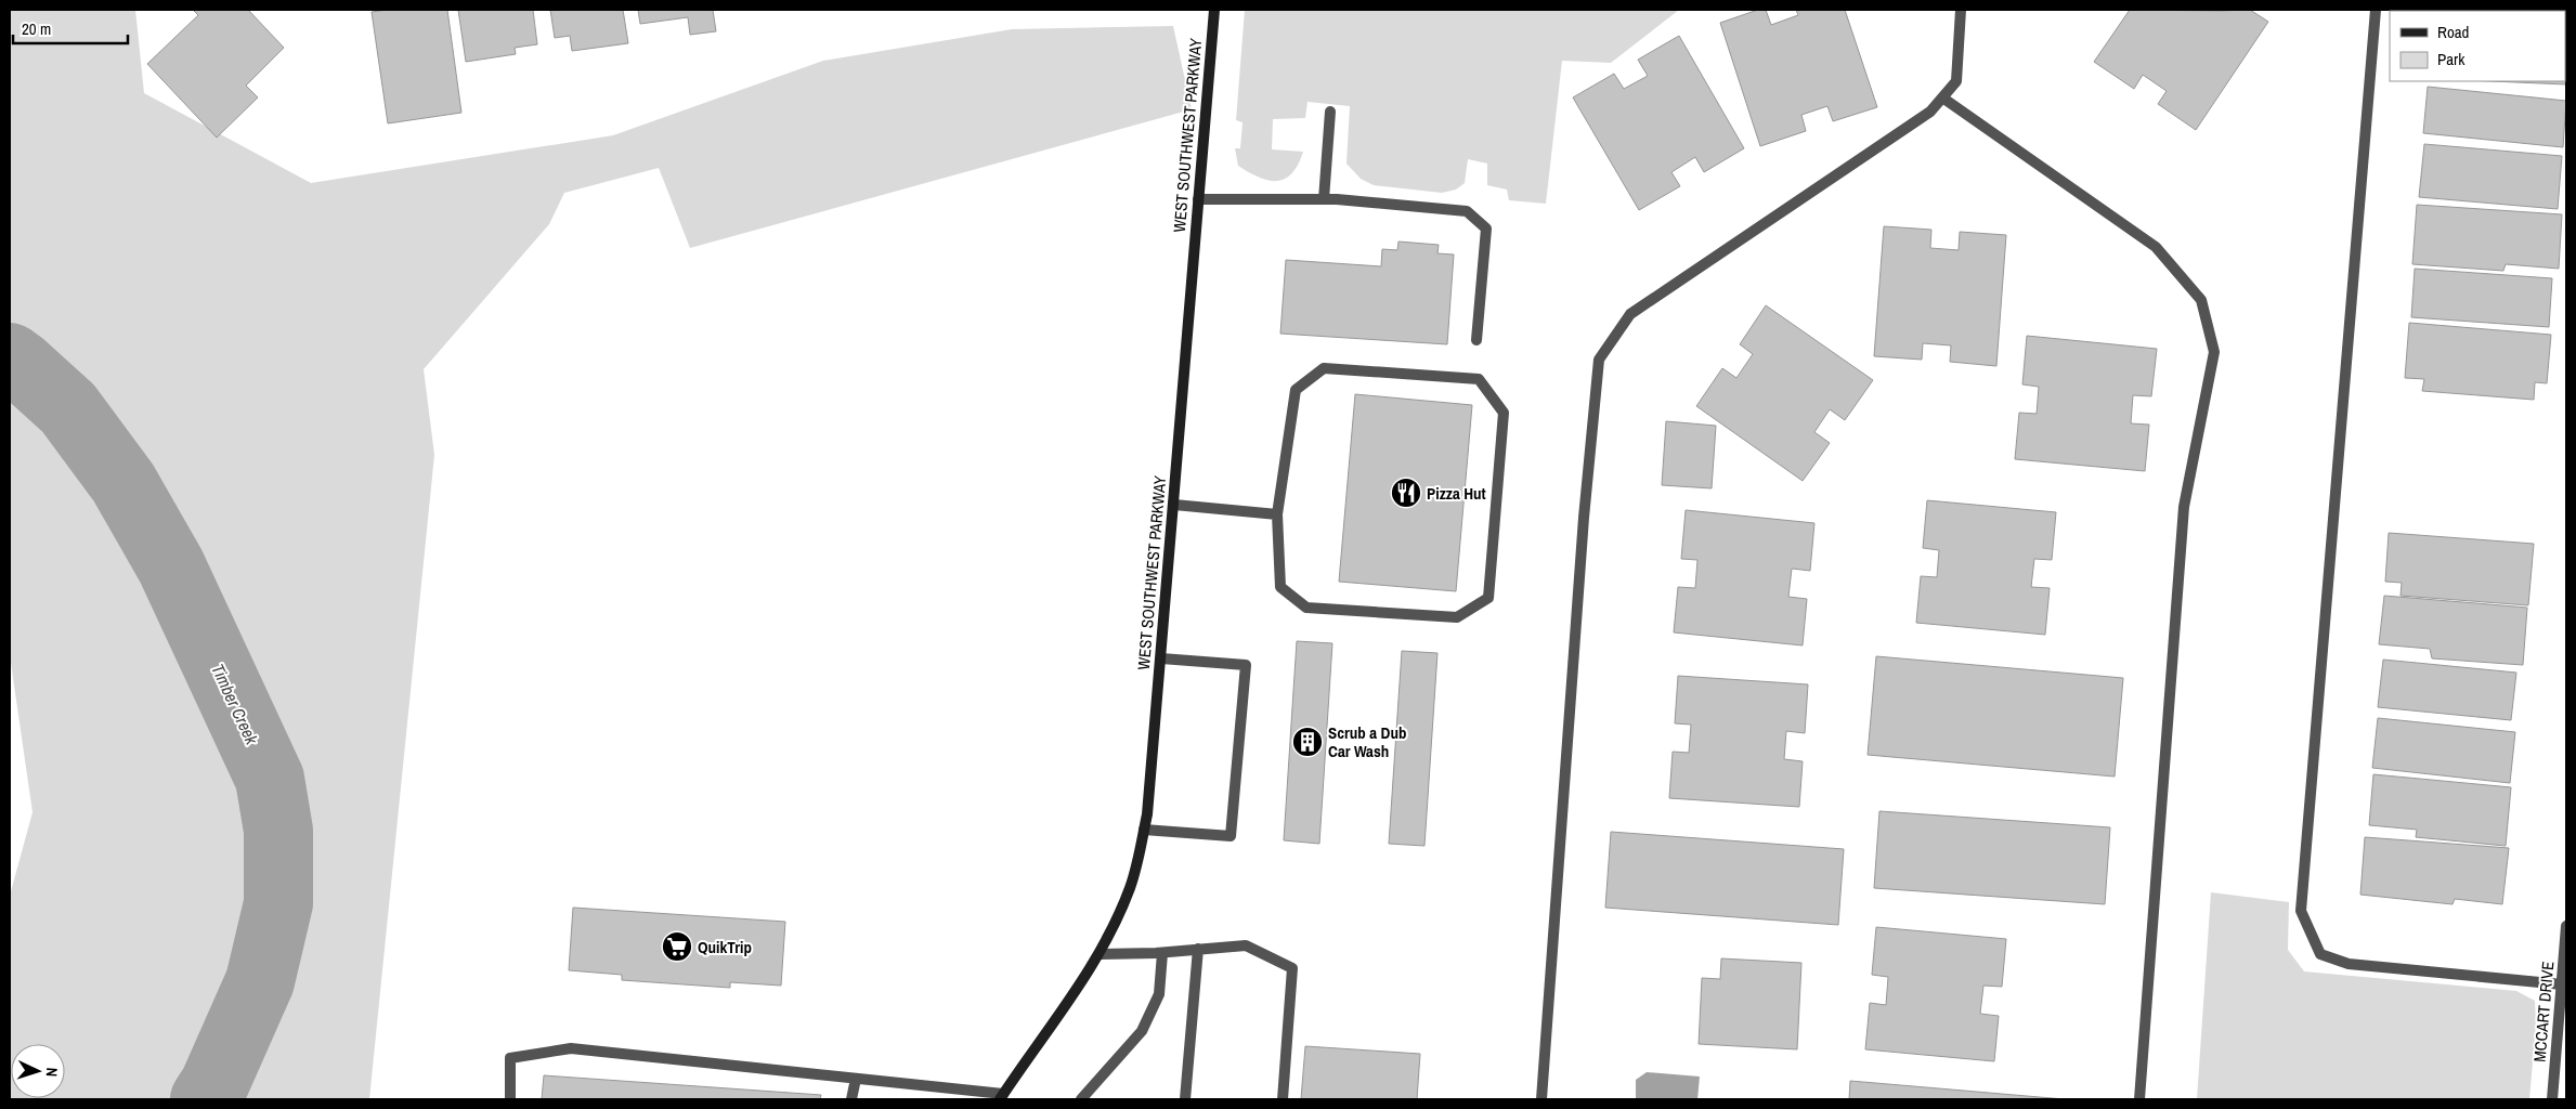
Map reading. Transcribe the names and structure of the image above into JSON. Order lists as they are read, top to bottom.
{
  "streets": {
    "street": ["WEST SOUTHWEST PARKWAY", "MCCART DRIVE"]
  },
  "water": ["Timber Creek"],
  "places": {
    "restaurant": ["Pizza Hut"],
    "building": ["Scrub a Dub Car Wash"],
    "supermarket": ["QuikTrip"]
  },
  "legend": ["Road", "Park"],
  "scale_bar": "20 m",
  "north": "right"
}
